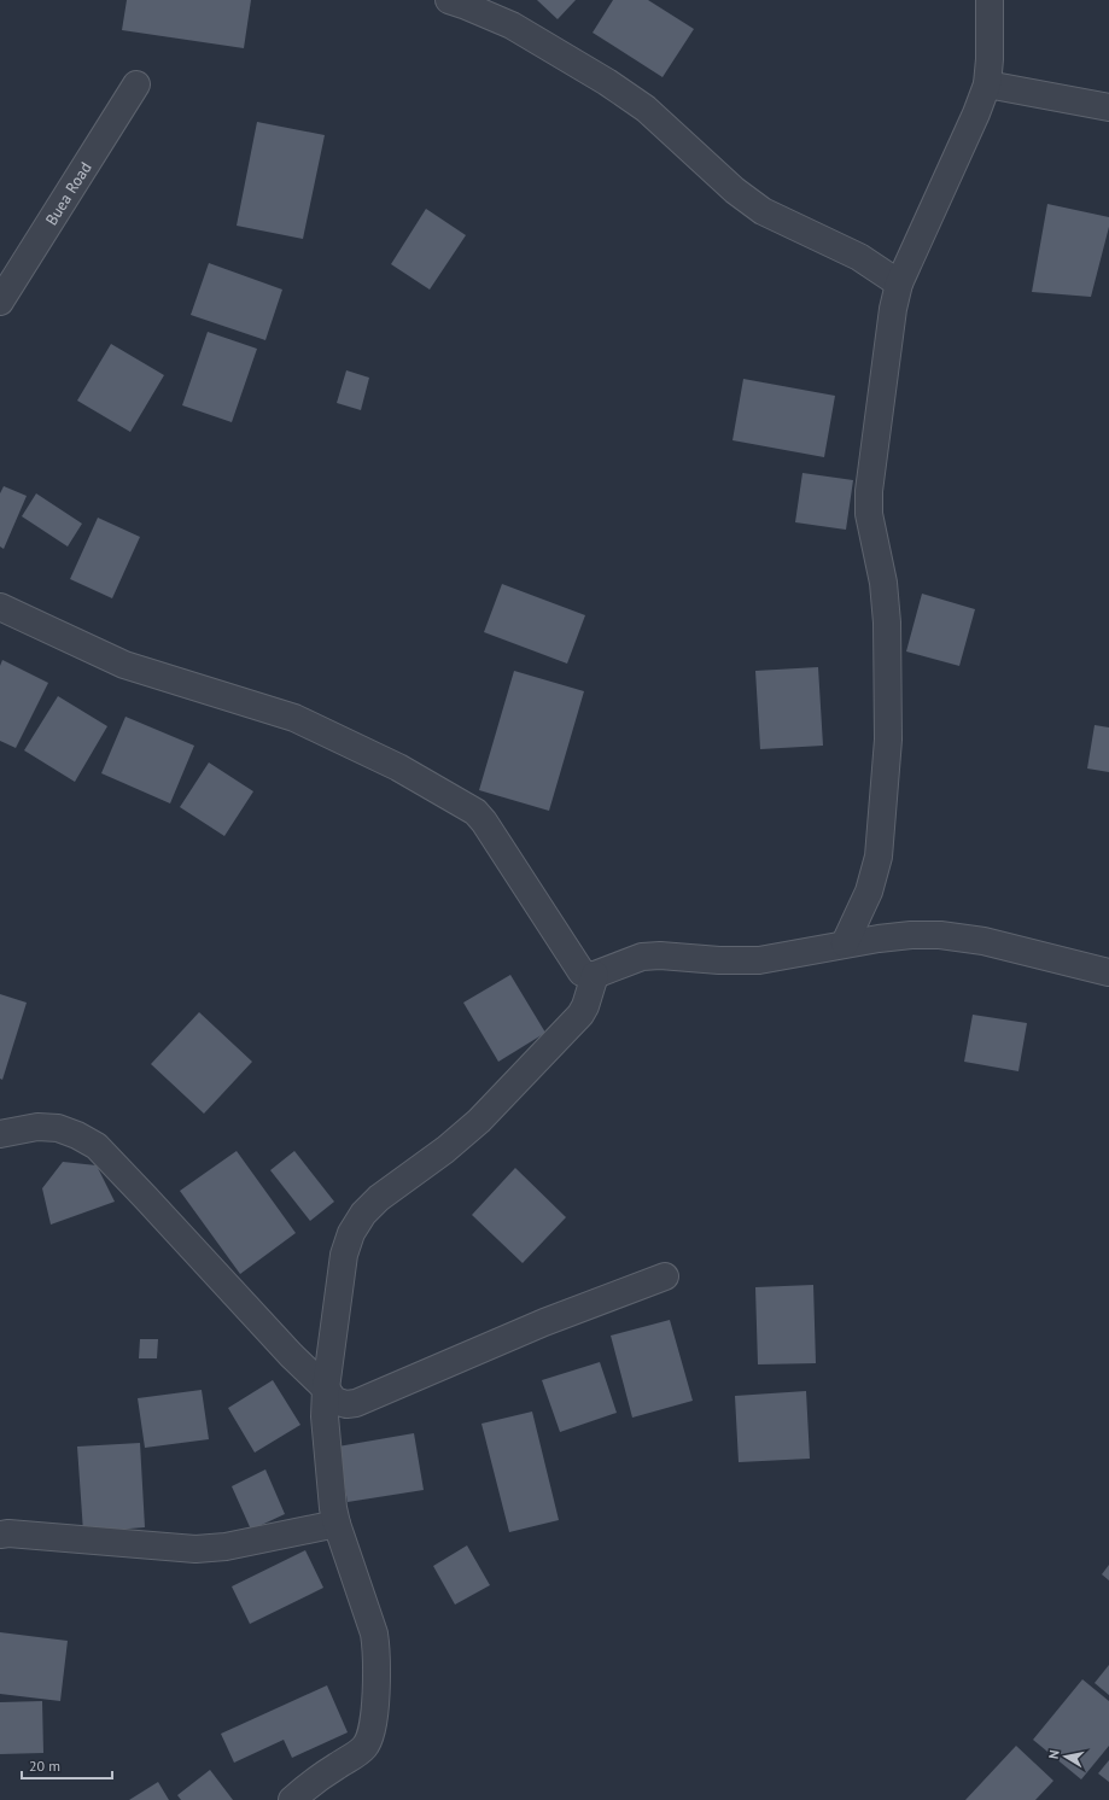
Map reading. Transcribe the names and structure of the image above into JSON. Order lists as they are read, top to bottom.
{
  "streets": {
    "street": ["Buea Road"]
  },
  "scale_bar": "20 m",
  "north": "left"
}
